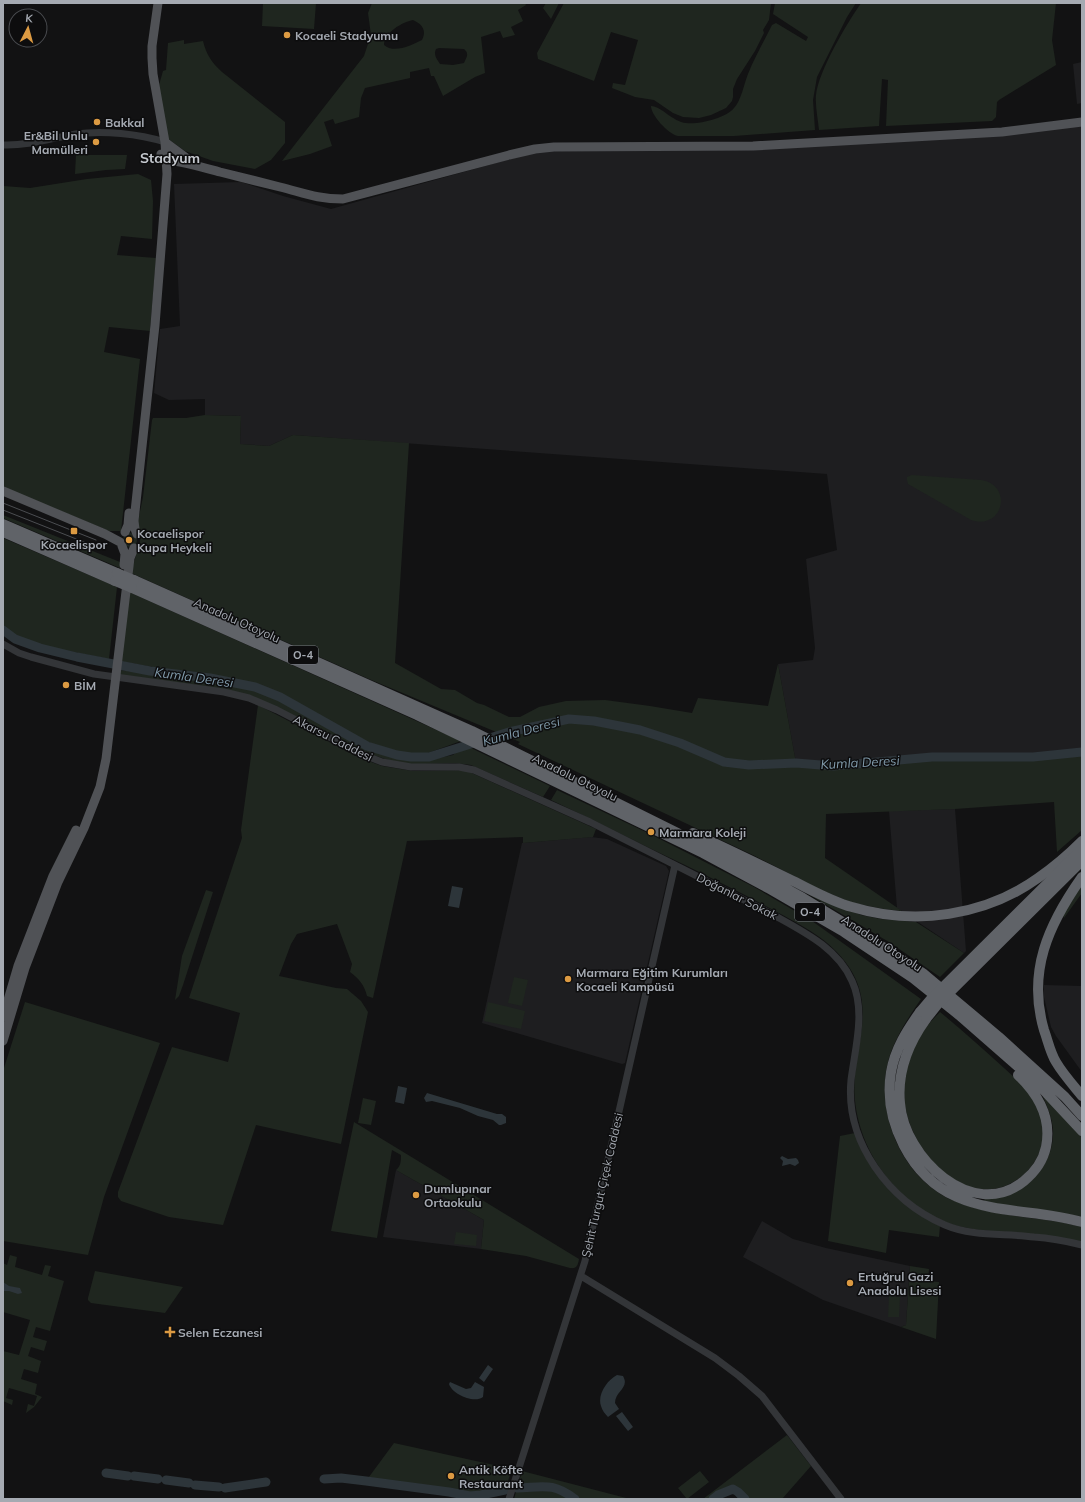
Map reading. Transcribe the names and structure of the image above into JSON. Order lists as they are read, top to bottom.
{
  "streets": {
    "highway": ["Anadolu Otoyolu", "O-4"],
    "street": ["Akarsu Caddesi", "Doğanlar Sokak", "Şehit Turgut Çiçek Caddesi"]
  },
  "crossings": [
    ["Akarsu Caddesi", "Doğanlar Sokak"],
    ["Akarsu Caddesi", "Şehit Turgut Çiçek Caddesi"],
    ["Doğanlar Sokak", "Şehit Turgut Çiçek Caddesi"]
  ],
  "districts": ["Stadyum"],
  "water": ["Kumla Deresi"],
  "places": {
    "other": [
      "Kocaeli Stadyumu",
      "Bakkal",
      "Er&Bil Unlu Mamülleri",
      "Kocaelispor Kupa Heykeli",
      "BİM",
      "Marmara Koleji",
      "Marmara Eğitim Kurumları Kocaeli Kampüsü",
      "Dumlupınar Ortaokulu",
      "Ertuğrul Gazi Anadolu Lisesi",
      "Antik Köfte Restaurant"
    ],
    "transit": ["Kocaelispor"],
    "health": ["Selen Eczanesi"]
  },
  "north": "top"
}
